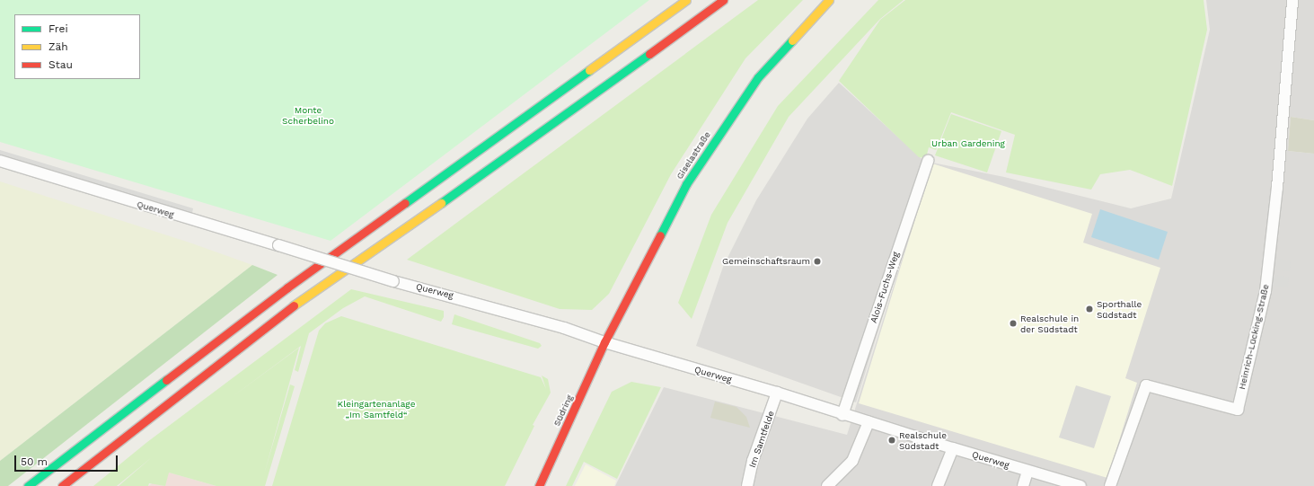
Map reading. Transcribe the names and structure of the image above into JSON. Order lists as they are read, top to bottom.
{
  "streets": {
    "main road": ["Giselastraße", "Südring"],
    "street": [
      "Querweg",
      "Alois-Fuchs-Weg",
      "Heinrich-Lücking-Straße",
      "Im Samtfelde"
    ]
  },
  "crossings": [
    ["Giselastraße", "Querweg"],
    ["Giselastraße", "Südring"],
    ["Querweg", "Alois-Fuchs-Weg"],
    ["Querweg", "Südring"],
    ["Querweg", "Im Samtfelde"]
  ],
  "parks": ["Monte Scherbelino", "Urban Gardening", "Kleingartenanlage „Im Samtfeld“"],
  "places": [
    "Gemeinschaftsraum",
    "Sporthalle Südstadt",
    "Realschule in der Südstadt",
    "Realschule Südstadt"
  ],
  "legend": ["Frei", "Zäh", "Stau"],
  "scale_bar": "50 m"
}
